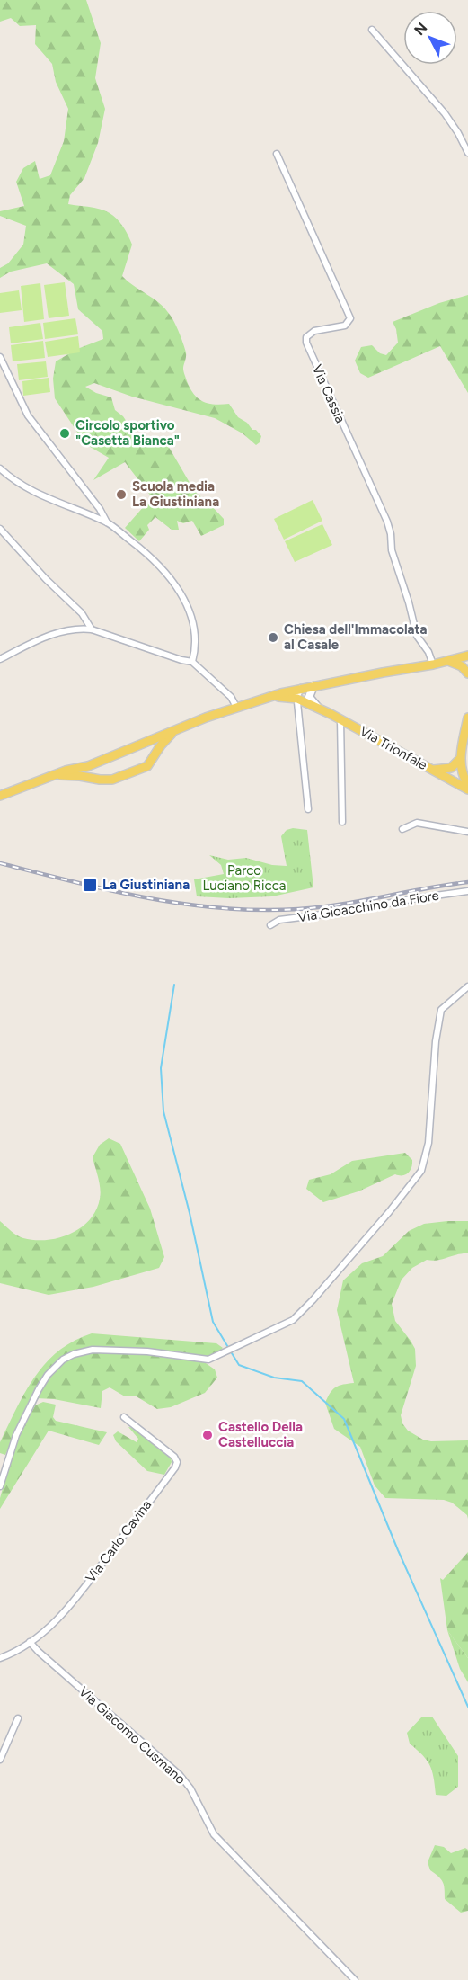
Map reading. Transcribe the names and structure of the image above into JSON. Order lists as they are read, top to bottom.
{
  "streets": {
    "main road": ["Via Trionfale"],
    "street": [
      "Via Cassia",
      "Via Gioacchino da Fiore",
      "Via Carlo Cavina",
      "Via Giacomo Cusmano"
    ]
  },
  "crossings": [
    ["Via Carlo Cavina", "Via Giacomo Cusmano"]
  ],
  "parks": ["Parco Luciano Ricca"],
  "places": {
    "other": [
      "Circolo sportivo \"Casetta Bianca\"",
      "Scuola media La Giustiniana",
      "Chiesa dell'Immacolata al Casale",
      "Castello Della Castelluccia"
    ],
    "transit": ["La Giustiniana"]
  },
  "north": "top left"
}
